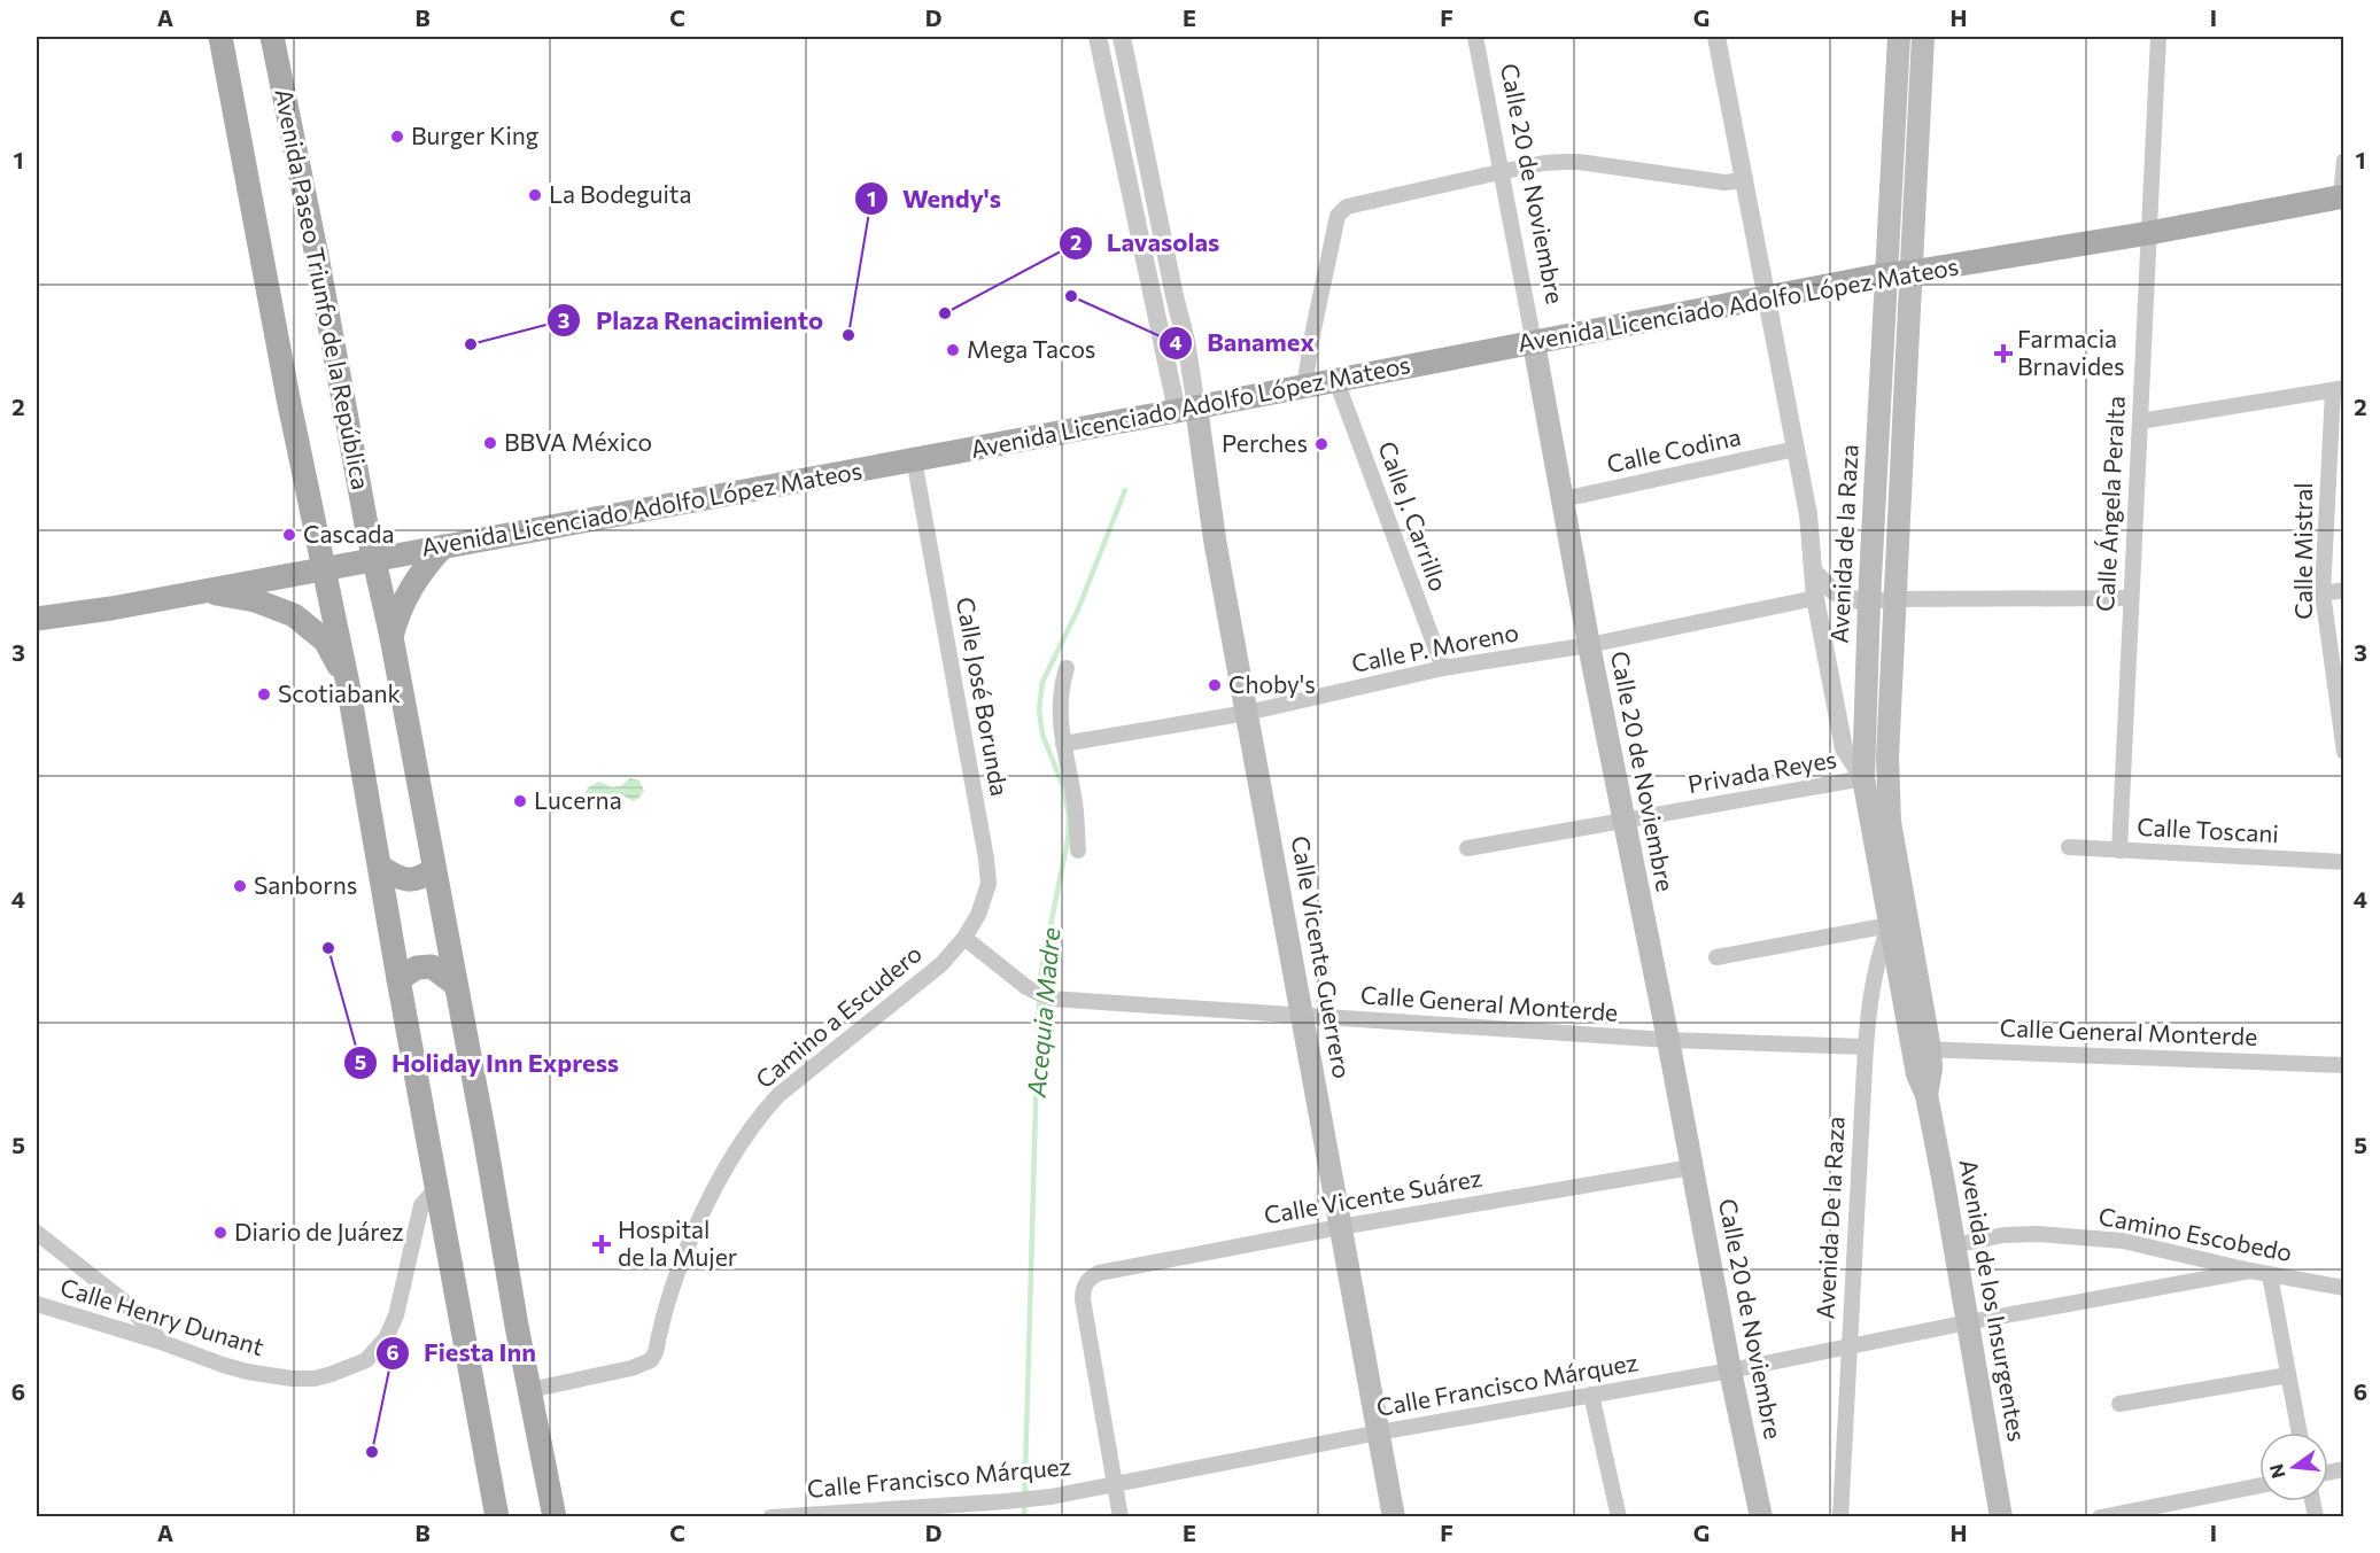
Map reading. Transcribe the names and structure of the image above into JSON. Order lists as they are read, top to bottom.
{
  "streets": {
    "main road": [
      "Calle 20 de Noviembre",
      "Avenida Paseo Triunfo de la República",
      "Avenida Licenciado Adolfo López Mateos",
      "Avenida de la Raza",
      "Calle Vicente Guerrero",
      "Avenida de los Insurgentes"
    ],
    "street": [
      "Calle Codina",
      "Calle Ángela Peralta",
      "Calle J. Carrillo",
      "Calle Mistral",
      "Calle P. Moreno",
      "Calle José Borunda",
      "Privada Reyes",
      "Calle Toscani",
      "Calle General Monterde",
      "Camino a Escudero",
      "Calle Vicente Suárez",
      "Avenida De la Raza",
      "Camino Escobedo",
      "Calle Henry Dunant",
      "Calle Francisco Márquez"
    ]
  },
  "crossings": [
    ["Calle 20 de Noviembre", "Avenida Licenciado Adolfo López Mateos"],
    ["Calle 20 de Noviembre", "Calle Codina"],
    ["Calle 20 de Noviembre", "Calle P. Moreno"],
    ["Calle 20 de Noviembre", "Privada Reyes"],
    ["Calle 20 de Noviembre", "Calle General Monterde"],
    ["Calle 20 de Noviembre", "Calle Vicente Suárez"],
    ["Calle 20 de Noviembre", "Calle Francisco Márquez"],
    ["Avenida Paseo Triunfo de la República", "Avenida Licenciado Adolfo López Mateos"],
    ["Avenida Paseo Triunfo de la República", "Camino a Escudero"],
    ["Avenida Licenciado Adolfo López Mateos", "Calle Ángela Peralta"],
    ["Avenida Licenciado Adolfo López Mateos", "Calle J. Carrillo"],
    ["Avenida Licenciado Adolfo López Mateos", "Avenida de la Raza"],
    ["Avenida Licenciado Adolfo López Mateos", "Calle José Borunda"],
    ["Avenida Licenciado Adolfo López Mateos", "Calle Vicente Guerrero"],
    ["Calle Ángela Peralta", "Calle Toscani"],
    ["Calle J. Carrillo", "Calle P. Moreno"],
    ["Avenida de la Raza", "Privada Reyes"],
    ["Avenida de la Raza", "Calle General Monterde"],
    ["Avenida de la Raza", "Avenida De la Raza"],
    ["Avenida de la Raza", "Avenida de los Insurgentes"],
    ["Calle P. Moreno", "Calle Vicente Guerrero"],
    ["Calle José Borunda", "Calle General Monterde"],
    ["Calle José Borunda", "Camino a Escudero"],
    ["Calle Vicente Guerrero", "Calle General Monterde"],
    ["Calle Vicente Guerrero", "Calle Vicente Suárez"],
    ["Calle Vicente Guerrero", "Calle Francisco Márquez"],
    ["Calle General Monterde", "Camino a Escudero"],
    ["Calle General Monterde", "Avenida De la Raza"],
    ["Calle General Monterde", "Avenida de los Insurgentes"],
    ["Calle Vicente Suárez", "Calle Francisco Márquez"],
    ["Avenida De la Raza", "Calle Francisco Márquez"],
    ["Camino Escobedo", "Avenida de los Insurgentes"],
    ["Camino Escobedo", "Calle Francisco Márquez"],
    ["Avenida de los Insurgentes", "Calle Francisco Márquez"]
  ],
  "water": ["Acequia Madre"],
  "places": {
    "other": [
      "Burger King",
      "La Bodeguita",
      "Banamex",
      "Lavasolas",
      "Wendy's",
      "Plaza Renacimiento",
      "Mega Tacos",
      "BBVA México",
      "Perches",
      "Cascada",
      "Choby's",
      "Scotiabank",
      "Lucerna",
      "Sanborns",
      "Holiday Inn Express",
      "Diario de Juárez",
      "Fiesta Inn"
    ],
    "health": ["Farmacia Brnavides", "Hospital de la Mujer"]
  },
  "north": "left",
  "grid": {
    "columns": [
      "A",
      "B",
      "C",
      "D",
      "E",
      "F",
      "G",
      "H",
      "I"
    ],
    "rows": [
      "1",
      "2",
      "3",
      "4",
      "5",
      "6"
    ]
  }
}
